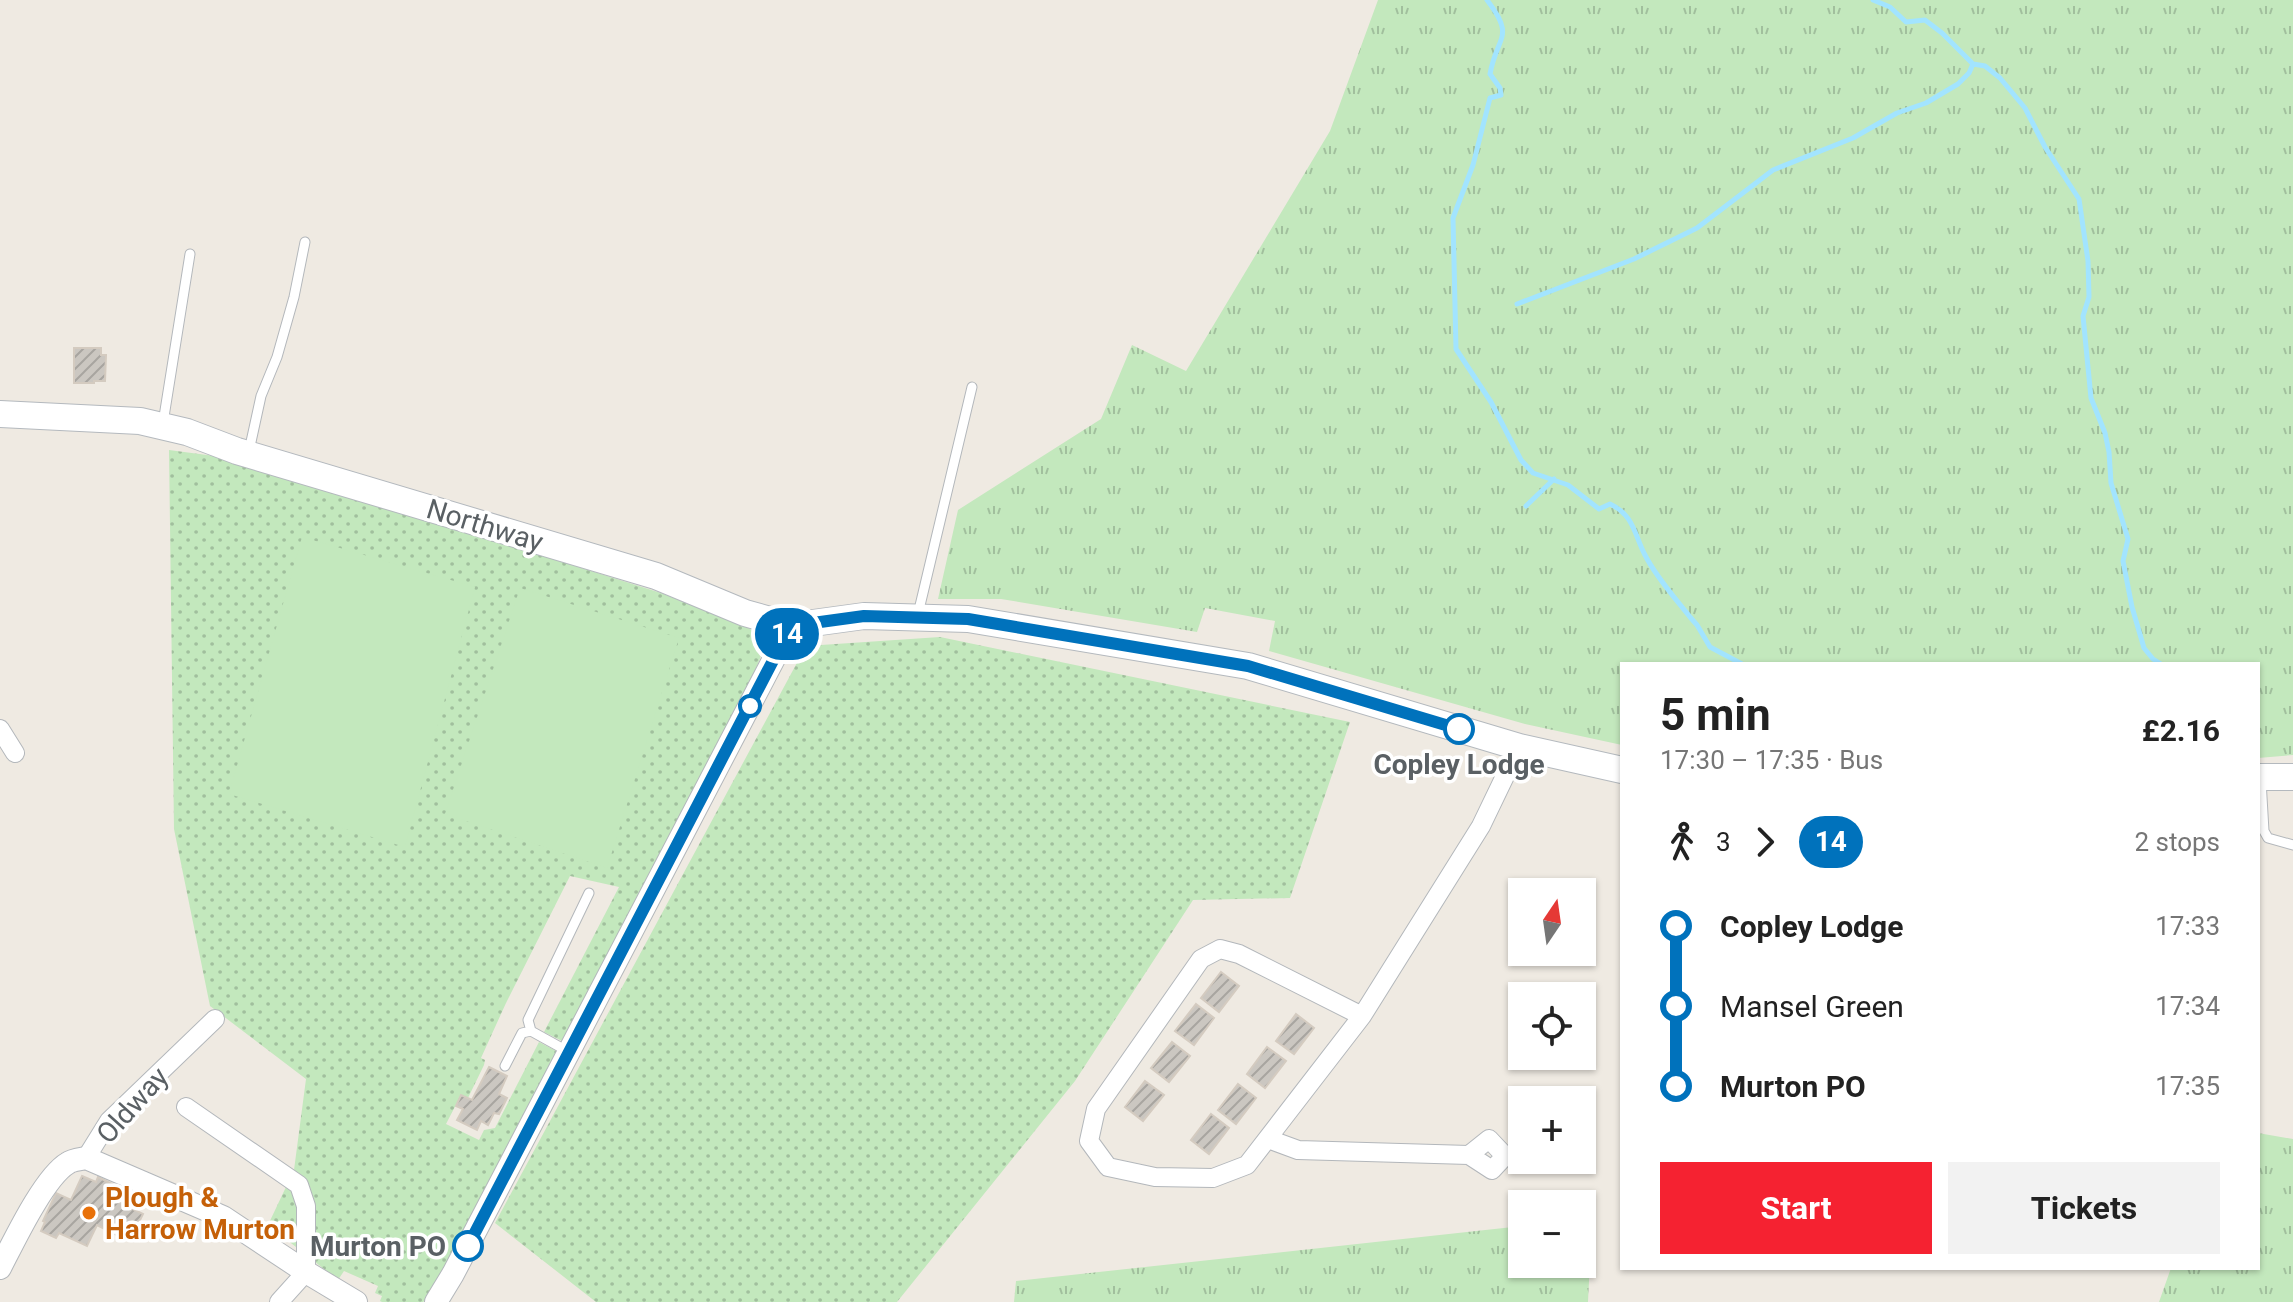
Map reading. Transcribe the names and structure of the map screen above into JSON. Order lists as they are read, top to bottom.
{
  "streets": {
    "main road": ["Northway"],
    "street": ["Oldway"]
  },
  "places": ["Copley Lodge", "Plough & Harrow Murton", "Murton PO"],
  "lines": ["bus line 14"],
  "north": "top",
  "page": {
    "on_map": "14",
    "heading": ["5 min", "17:30 – 17:35 · Bus", "£2.16"],
    "legs": ["3", "14", "2 stops"],
    "map_buttons": ["+", "−"],
    "list": [
      {
        "name": "Copley Lodge",
        "value": "17:33"
      },
      {
        "name": "Mansel Green",
        "value": "17:34"
      },
      {
        "name": "Murton PO",
        "value": "17:35"
      }
    ],
    "buttons": ["Start", "Tickets"]
  }
}
